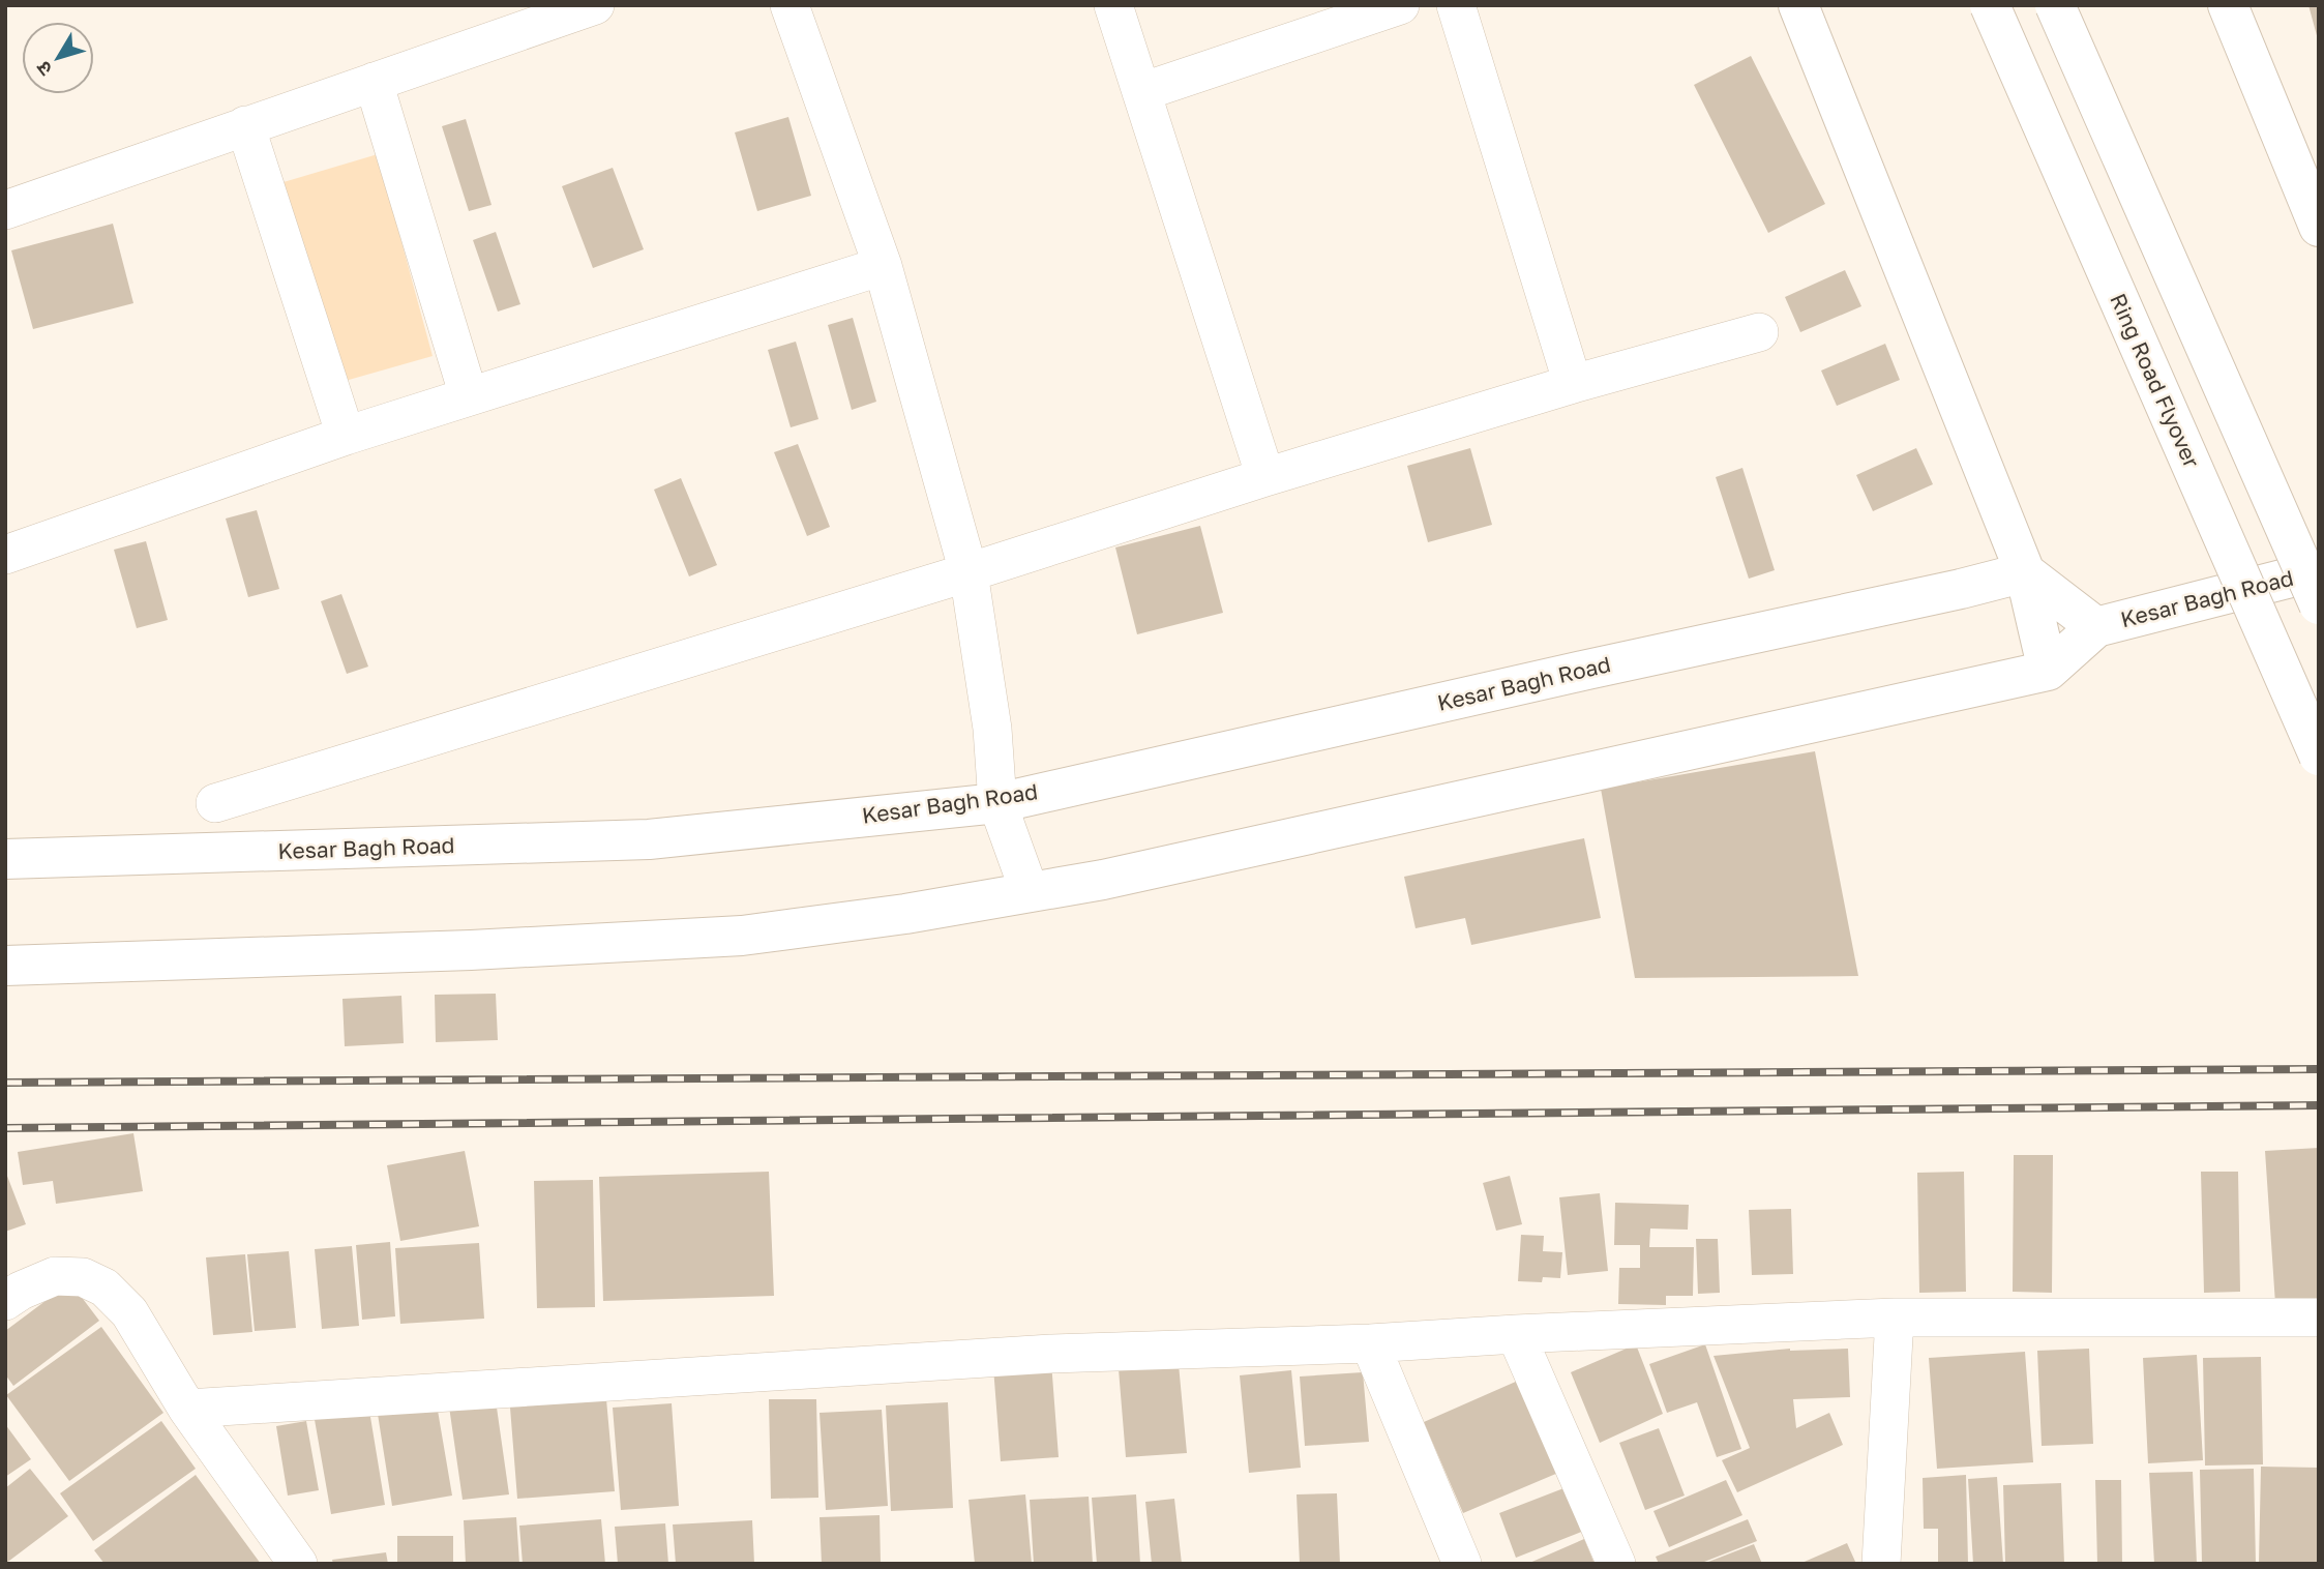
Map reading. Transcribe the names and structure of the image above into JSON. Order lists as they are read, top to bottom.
{
  "streets": {
    "main road": ["Ring Road Flyover", "Kesar Bagh Road"]
  },
  "north": "bottom left"
}
